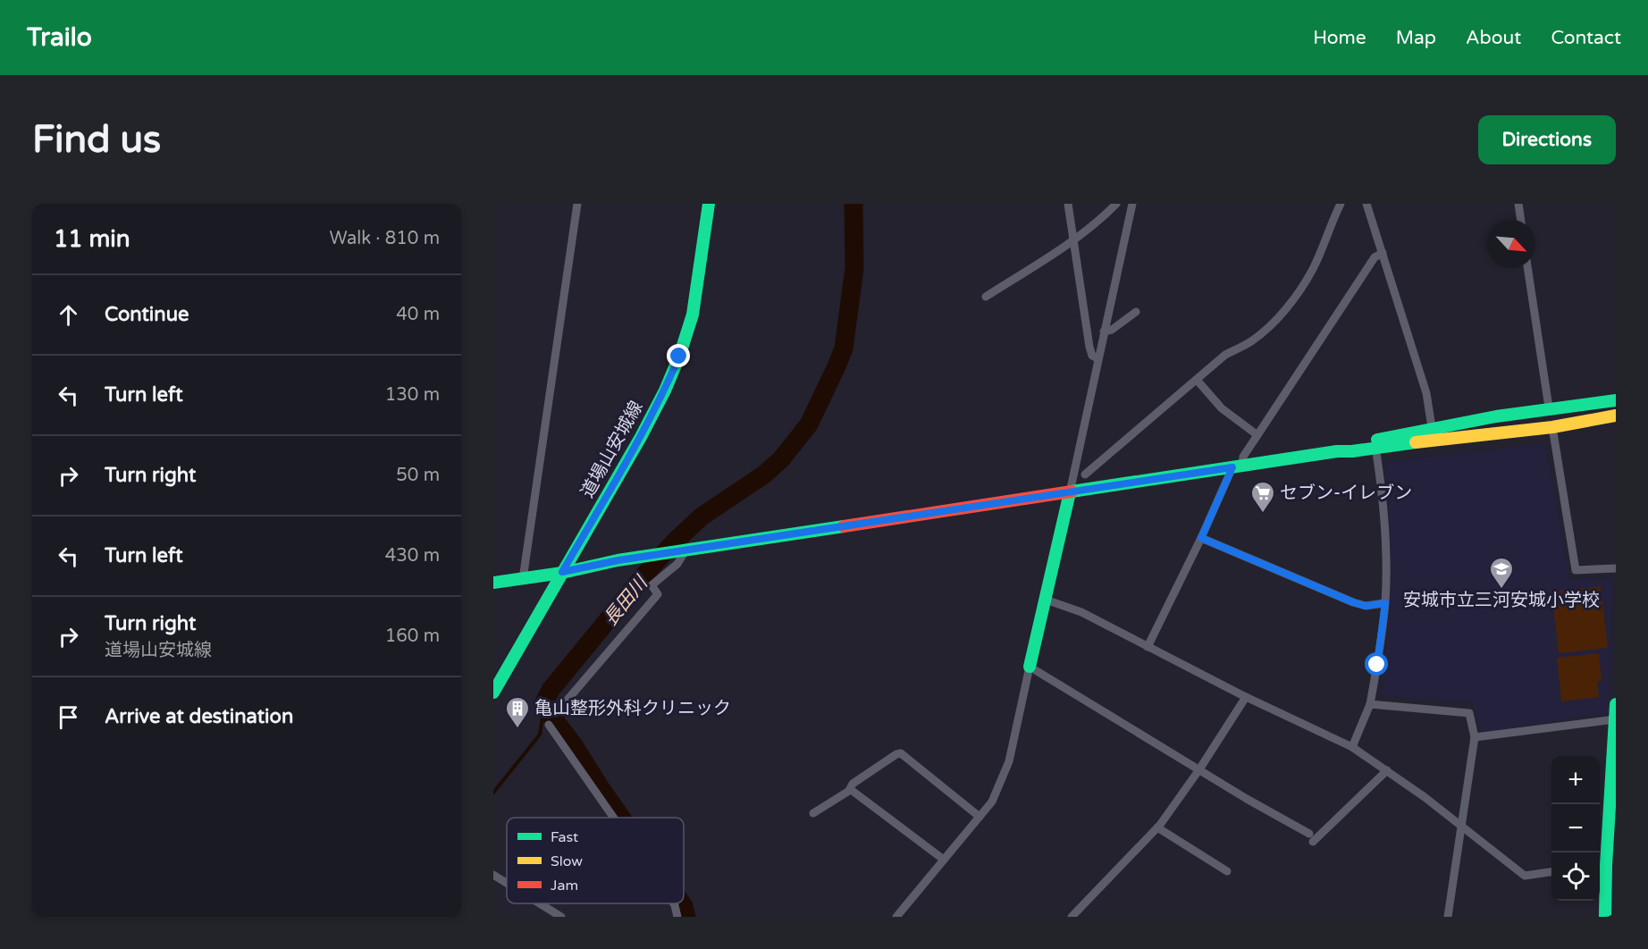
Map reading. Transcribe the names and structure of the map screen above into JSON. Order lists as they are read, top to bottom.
{
  "streets": {
    "street": ["道場山安城線"]
  },
  "water": ["長田川"],
  "places": {
    "supermarket": ["セブン-イレブン"],
    "school or university": ["安城市立三河安城小学校"],
    "building": ["亀山整形外科クリニック"]
  },
  "legend": ["Fast", "Slow", "Jam"],
  "north": "bottom right",
  "page": {
    "header": "Trailo",
    "nav": [
      "Home",
      "Map",
      "About",
      "Contact"
    ],
    "buttons": "Directions",
    "title": "Find us",
    "heading": ["11 min", "Walk · 810 m"],
    "list": [
      ["Continue", "40 m"],
      ["Turn left", "130 m"],
      ["Turn right", "50 m"],
      ["Turn left", "430 m"],
      ["Turn right", "道場山安城線", "160 m"],
      "Arrive at destination"
    ],
    "map_buttons": ["+", "−"]
  }
}
